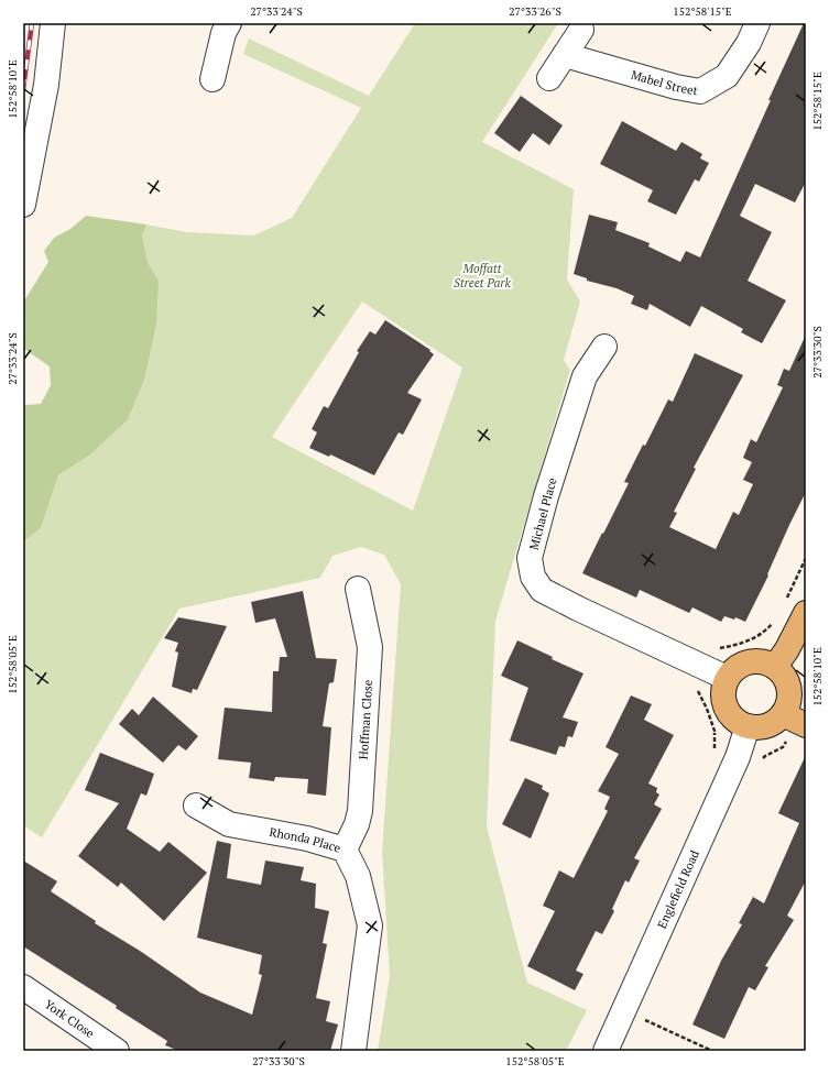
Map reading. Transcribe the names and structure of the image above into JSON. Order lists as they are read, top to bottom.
{
  "streets": {
    "street": [
      "Mabel Street",
      "Michael Place",
      "Hoffman Close",
      "Rhonda Place",
      "Englefield Road",
      "York Close"
    ]
  },
  "crossings": [
    ["Michael Place", "Englefield Road"],
    ["Hoffman Close", "Rhonda Place"]
  ],
  "parks": ["Moffatt Street Park"],
  "coordinates": [
    "27°33'24\"S",
    "27°33'26\"S",
    "152°58'15\"E",
    "152°58'10\"E",
    "27°33'30\"S",
    "152°58'05\"E"
  ]
}
